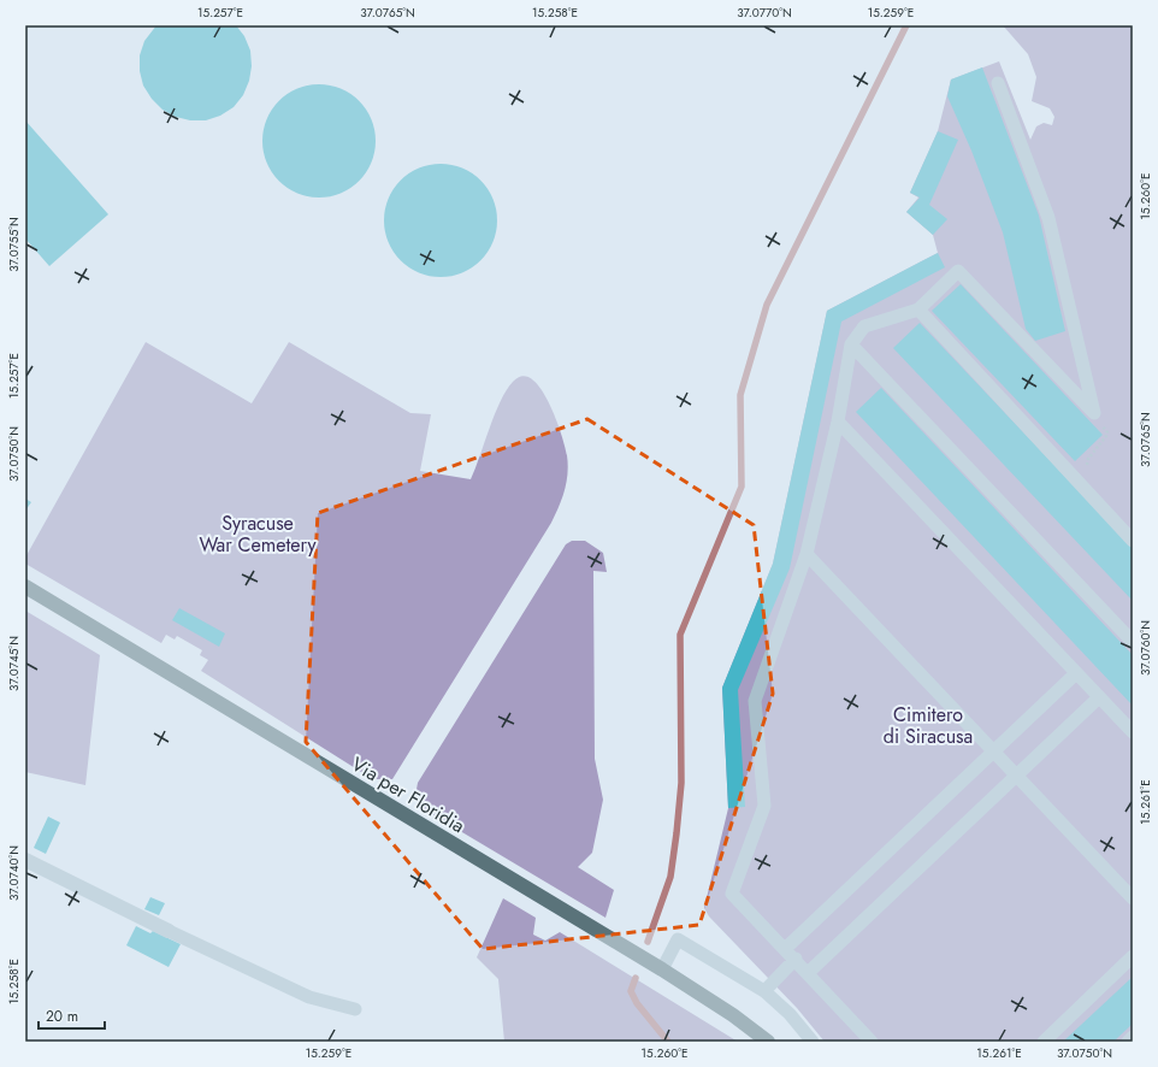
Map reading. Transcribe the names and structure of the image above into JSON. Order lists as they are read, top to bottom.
{
  "streets": {
    "main road": ["Via per Floridia"]
  },
  "parks": ["Syracuse War Cemetery", "Cimitero di Siracusa"],
  "scale_bar": "20 m",
  "coordinates": [
    "15.257°E",
    "37.0765°N",
    "15.258°E",
    "37.0770°N",
    "15.259°E",
    "15.260°E",
    "37.0755°N",
    "37.0750°N",
    "37.0760°N",
    "37.0745°N",
    "15.261°E",
    "37.0740°N"
  ]
}
